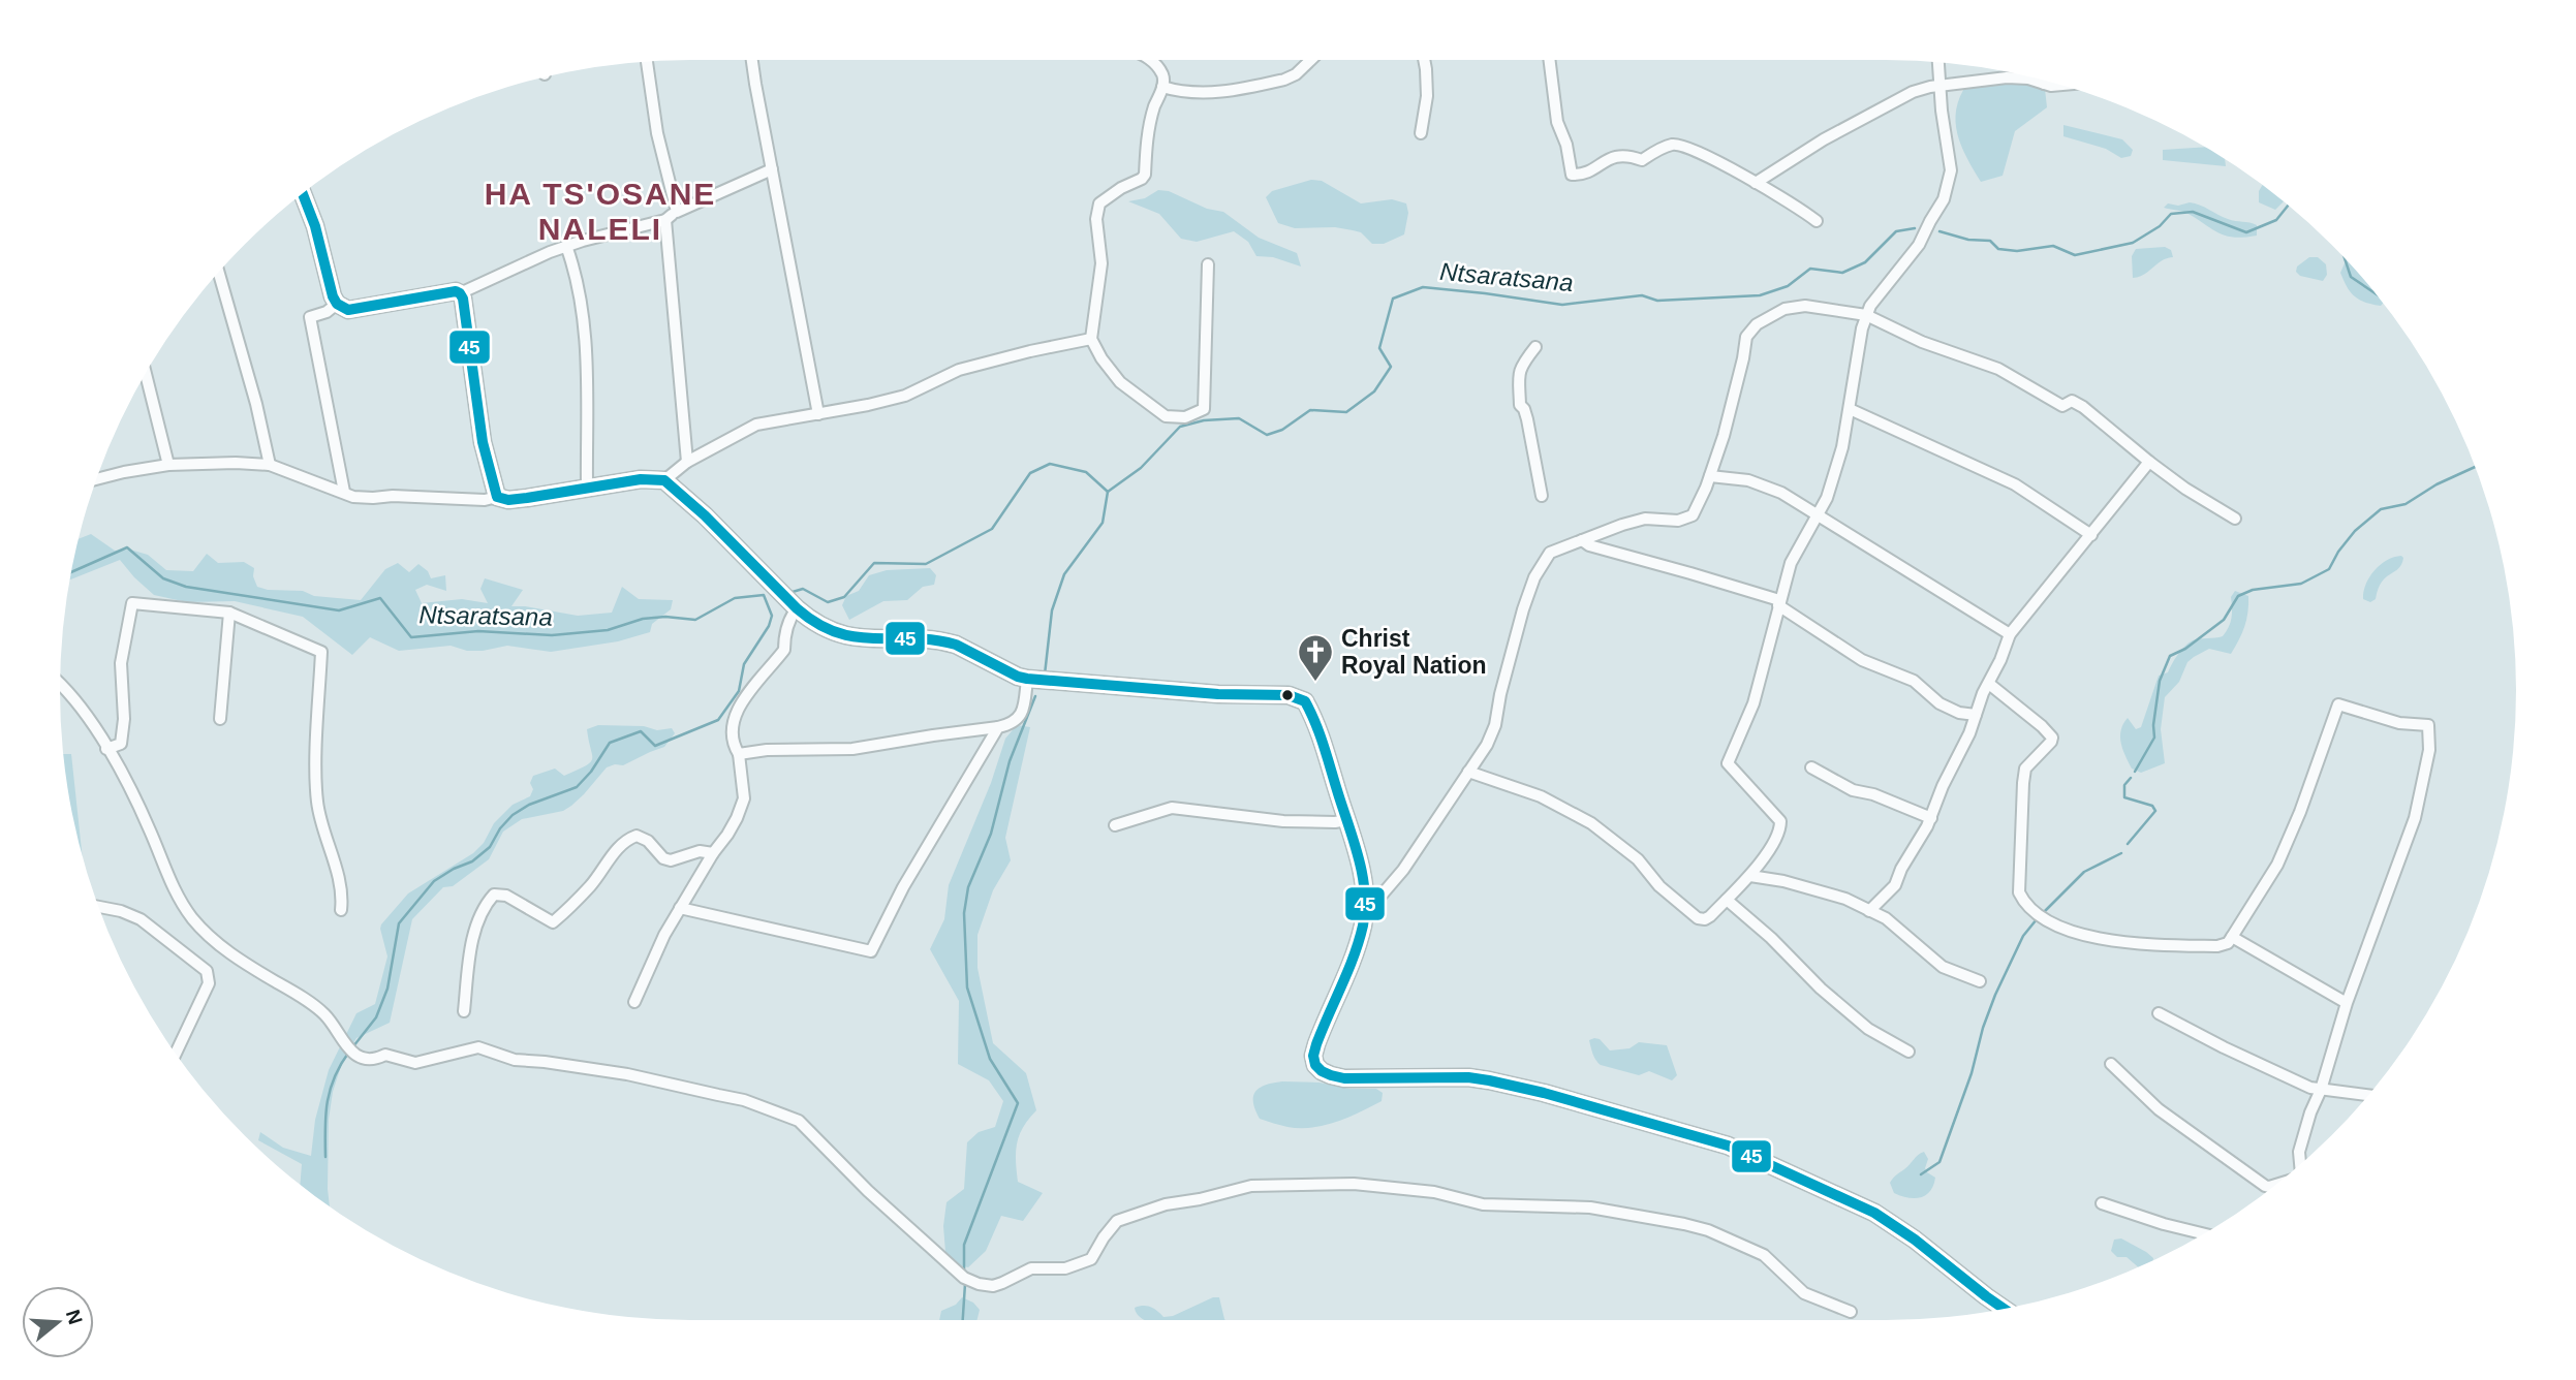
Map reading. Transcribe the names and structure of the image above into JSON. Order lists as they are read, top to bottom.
{
  "districts": ["HA TS'OSANE NALELI"],
  "water": ["Ntsaratsana"],
  "places": {
    "church": ["Christ Royal Nation"]
  },
  "lines": ["transit line 45"],
  "north": "right"
}
